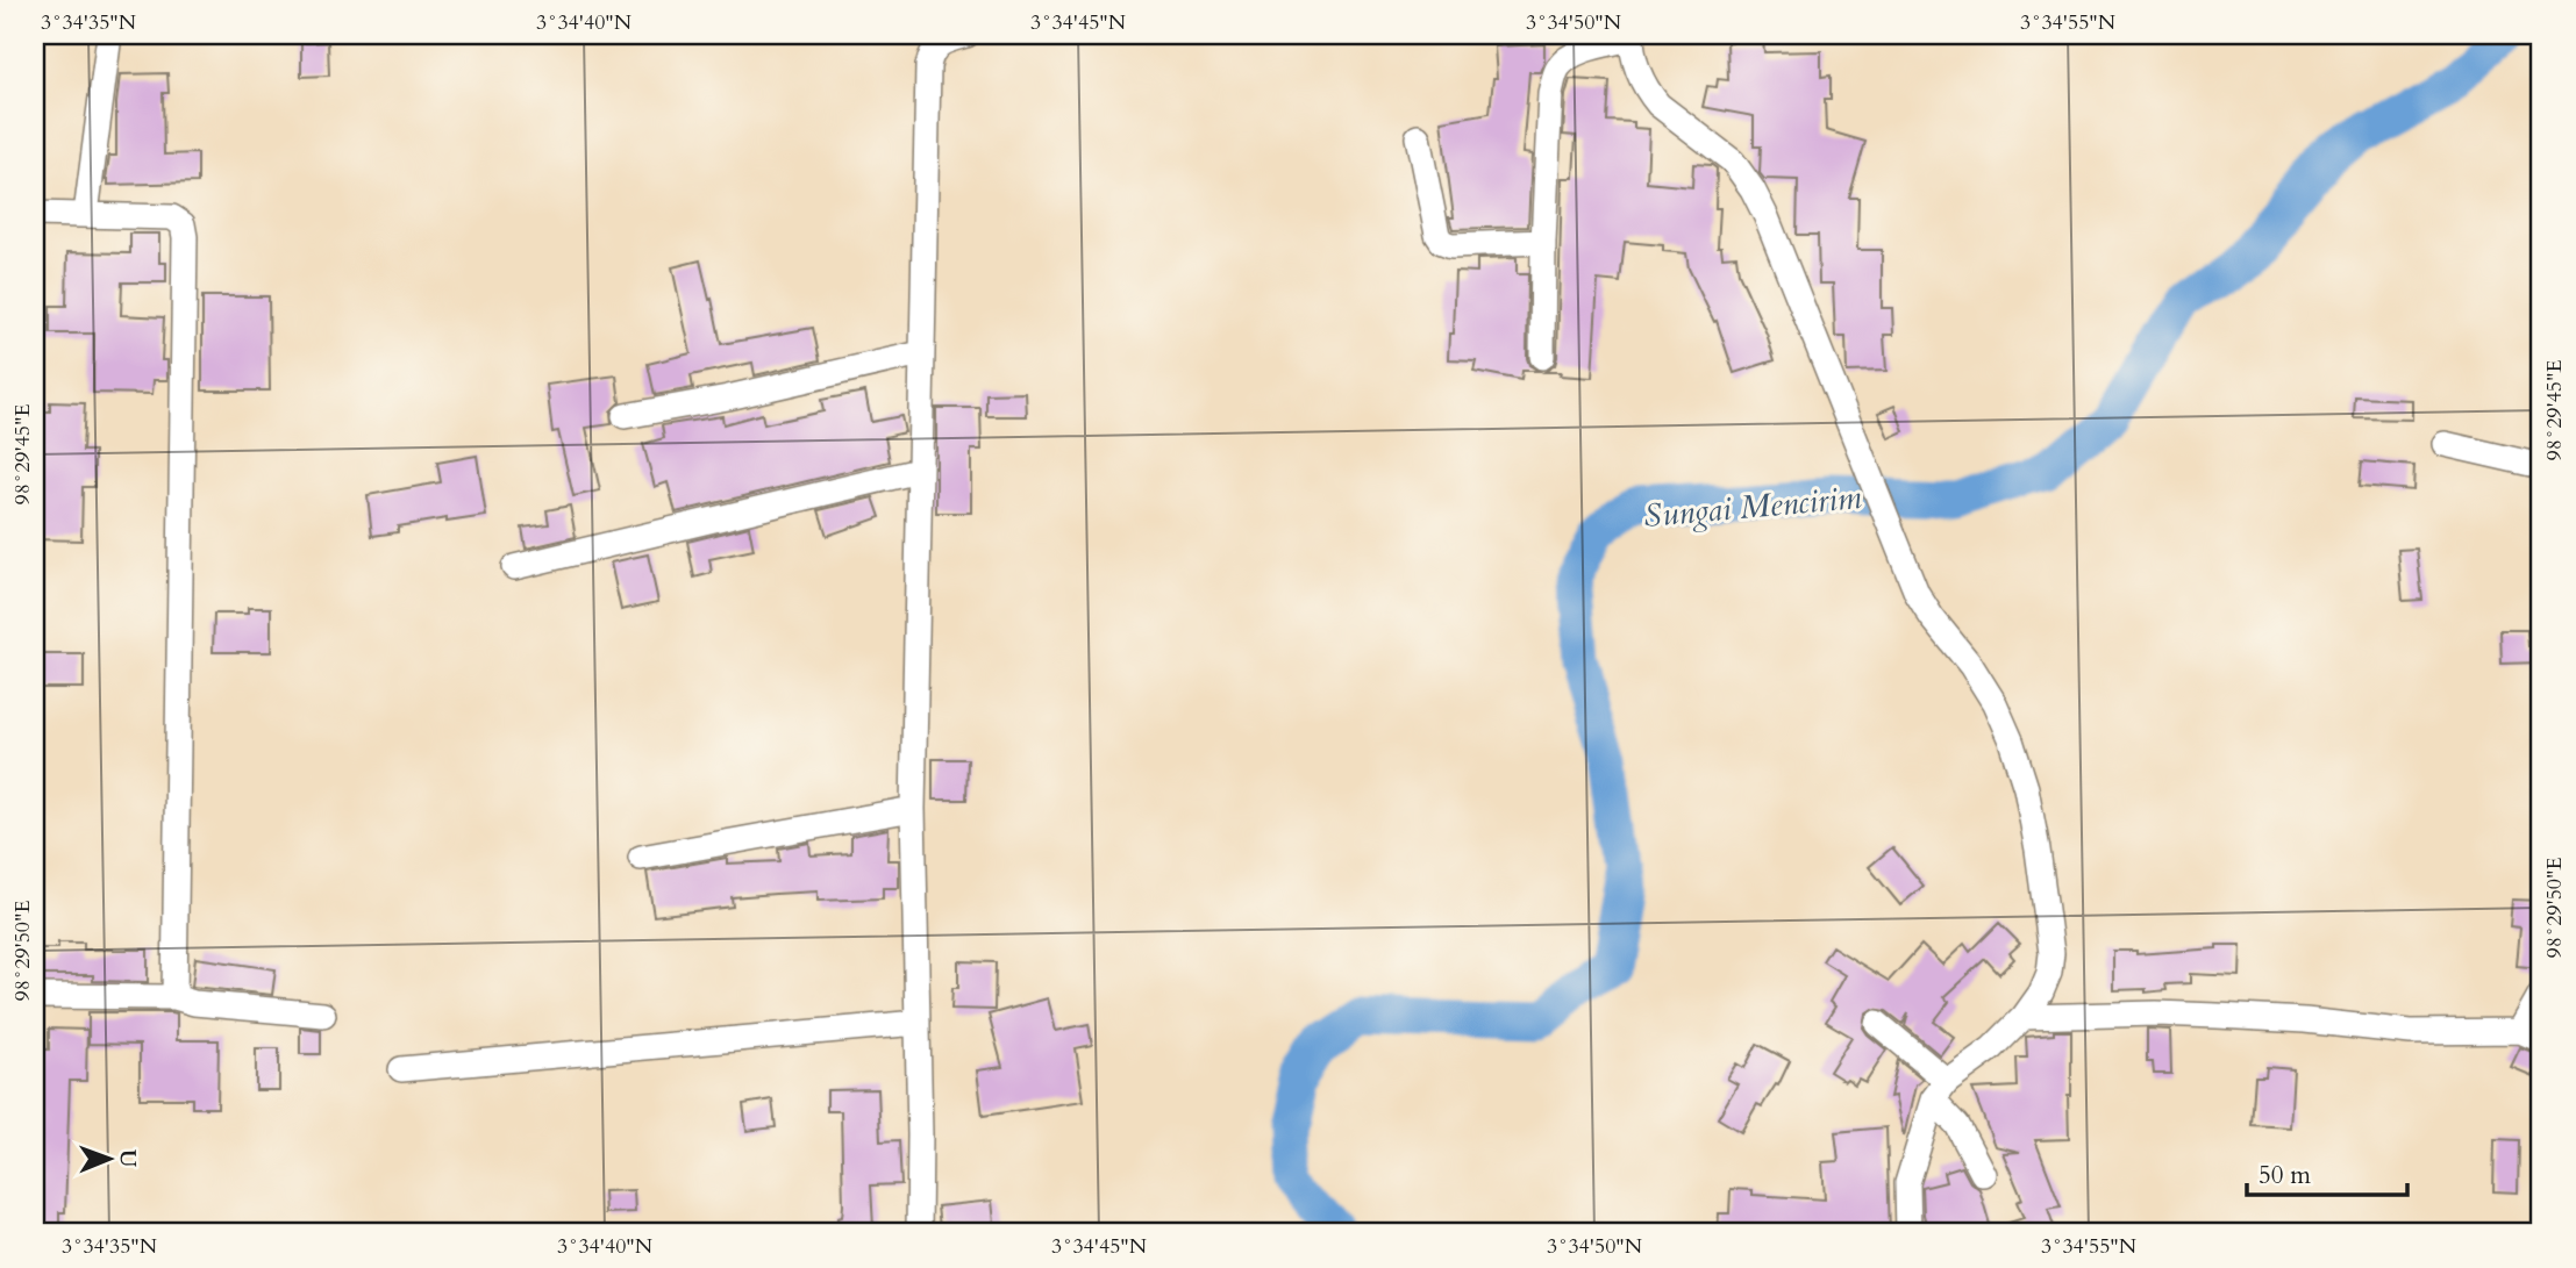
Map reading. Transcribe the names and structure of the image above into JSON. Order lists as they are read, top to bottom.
{
  "water": ["Sungai Mencirim"],
  "scale_bar": "50 m",
  "north": "right",
  "coordinates": [
    "3°34'35\"N",
    "3°34'40\"N",
    "3°34'45\"N",
    "3°34'50\"N",
    "3°34'55\"N",
    "98°29'45\"E",
    "98°29'50\"E"
  ]
}
